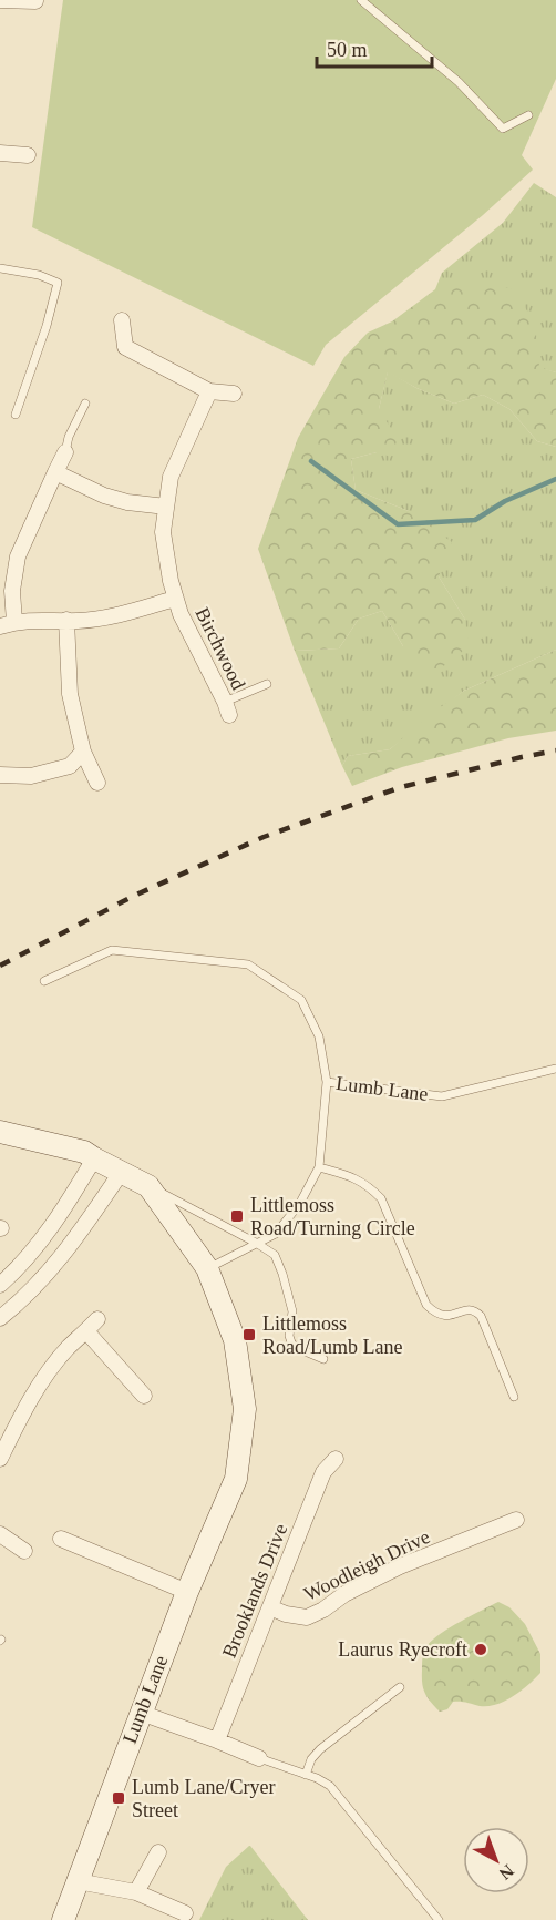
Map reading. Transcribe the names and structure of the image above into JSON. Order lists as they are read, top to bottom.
{
  "streets": {
    "street": [
      "Birchwood",
      "Lumb Lane",
      "Woodleigh Drive",
      "Brooklands Drive"
    ]
  },
  "crossings": [
    ["Woodleigh Drive", "Brooklands Drive"]
  ],
  "places": {
    "transit": ["Littlemoss Road/Turning Circle", "Littlemoss Road/Lumb Lane", "Lumb Lane/Cryer Street"],
    "other": ["Laurus Ryecroft"]
  },
  "scale_bar": "50 m",
  "north": "bottom right"
}
